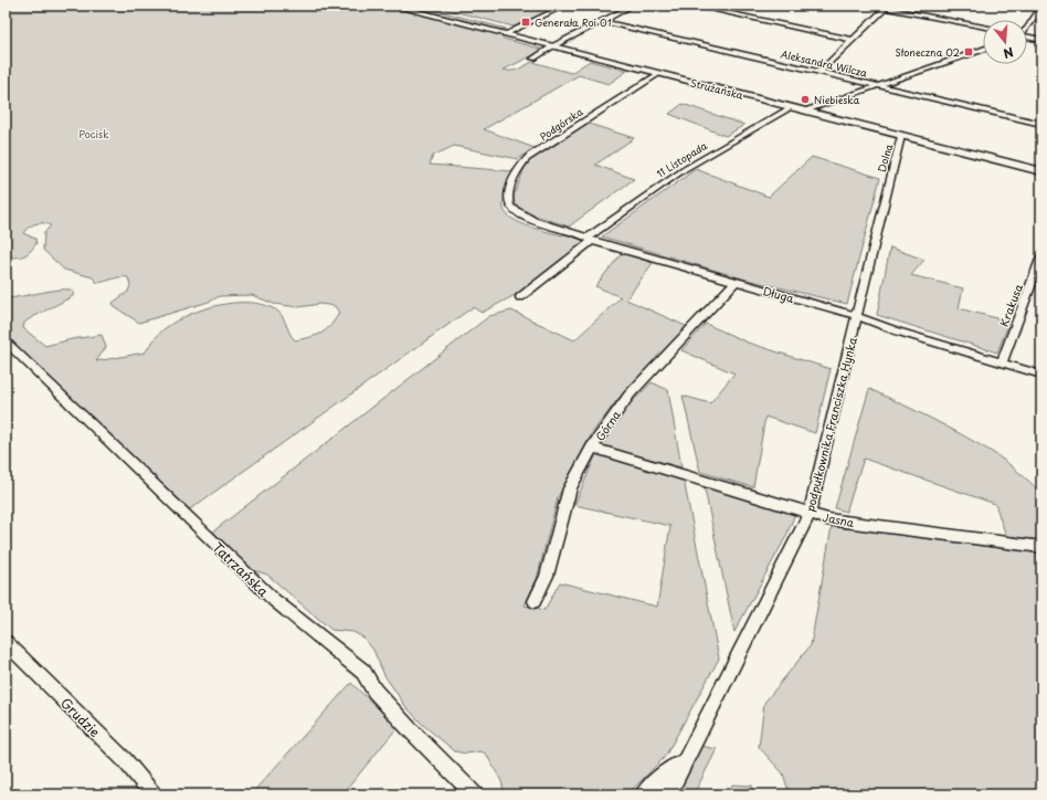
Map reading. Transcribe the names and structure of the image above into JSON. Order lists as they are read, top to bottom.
{
  "streets": {
    "main road": ["Strużańska"],
    "street": [
      "Aleksandra Wilcza",
      "Podgórska",
      "Dolna",
      "11 Listopada",
      "Długa",
      "Krakusa",
      "podpułkownika Franciszka Hynka",
      "Górna",
      "Jasna",
      "Tatrzańska",
      "Grudzie"
    ]
  },
  "crossings": [
    ["Strużańska", "Podgórska"],
    ["Strużańska", "Dolna"],
    ["Strużańska", "11 Listopada"],
    ["Podgórska", "Długa"],
    ["Dolna", "podpułkownika Franciszka Hynka"],
    ["11 Listopada", "Długa"],
    ["Długa", "Krakusa"],
    ["Długa", "podpułkownika Franciszka Hynka"],
    ["Długa", "Górna"],
    ["podpułkownika Franciszka Hynka", "Jasna"],
    ["Górna", "Jasna"]
  ],
  "parks": ["Pocisk"],
  "places": {
    "transit": ["Generała Roi 01", "Słoneczna 02"],
    "other": ["Niebieska"]
  },
  "north": "bottom"
}
